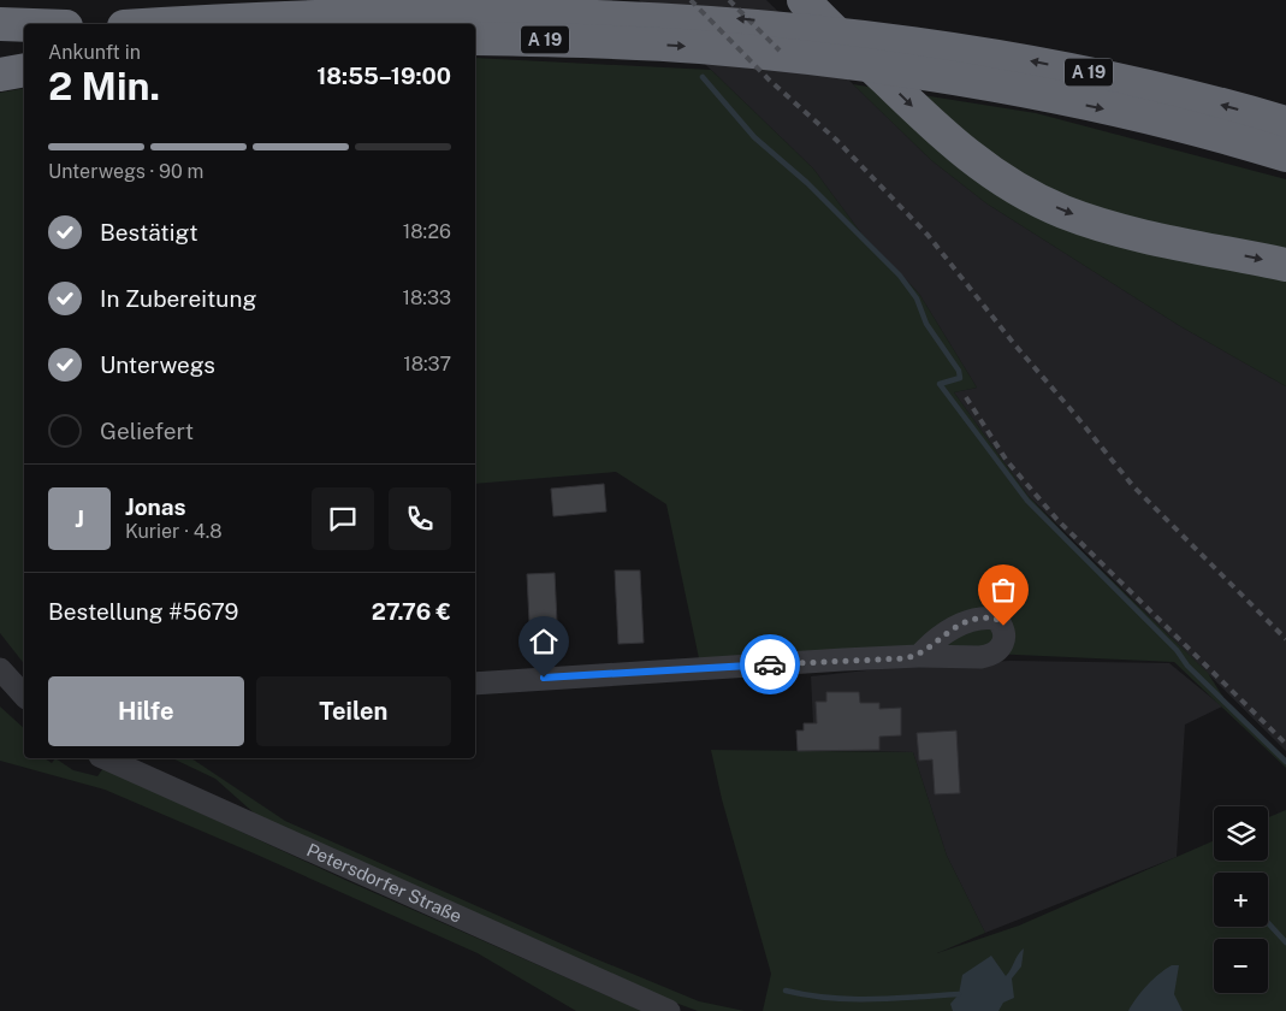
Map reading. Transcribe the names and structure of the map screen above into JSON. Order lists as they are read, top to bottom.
{
  "streets": {
    "highway": ["A 19"],
    "street": ["Petersdorfer Straße"]
  },
  "page": {
    "heading": ["2 Min.", "Ankunft in", "18:55–19:00"],
    "panel": [
      "Jonas",
      "Kurier · 4.8",
      "Bestellung #5679",
      "27.76 €"
    ],
    "bar": "Unterwegs · 90 m",
    "list": [
      ["Bestätigt", "18:26"],
      ["In Zubereitung", "18:33"],
      ["Unterwegs", "18:37"],
      "Geliefert"
    ],
    "round": "J",
    "buttons": ["Hilfe", "Teilen"],
    "map_buttons": ["+", "−"]
  }
}
